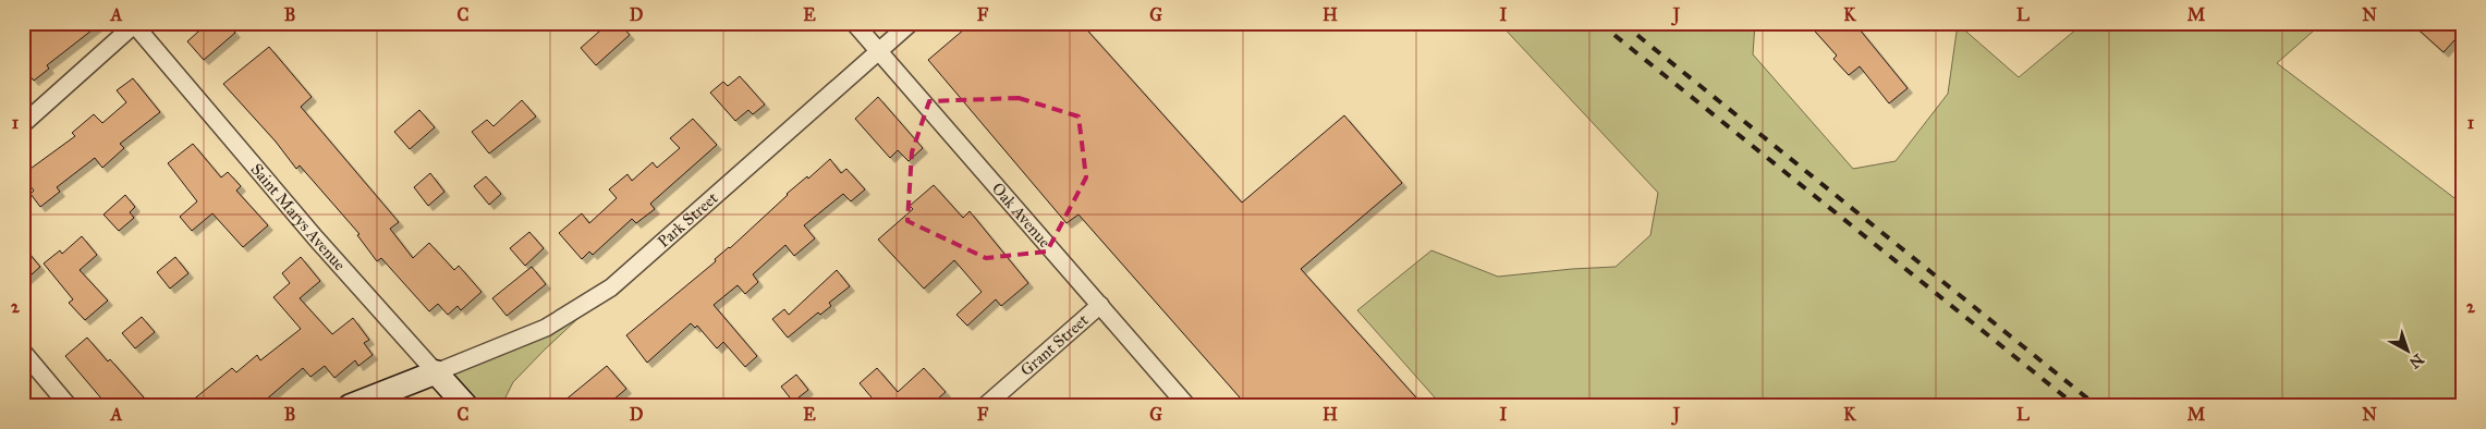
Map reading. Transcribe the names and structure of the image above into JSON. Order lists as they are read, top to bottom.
{
  "streets": {
    "main road": ["Saint Marys Avenue"],
    "street": ["Oak Avenue", "Park Street", "Grant Street"]
  },
  "crossings": [
    ["Oak Avenue", "Park Street"],
    ["Oak Avenue", "Grant Street"],
    ["Saint Marys Avenue", "Park Street"]
  ],
  "north": "bottom right",
  "grid": {
    "columns": [
      "A",
      "B",
      "C",
      "D",
      "E",
      "F",
      "G",
      "H",
      "I",
      "J",
      "K",
      "L",
      "M",
      "N"
    ],
    "rows": ["1", "2"]
  }
}
